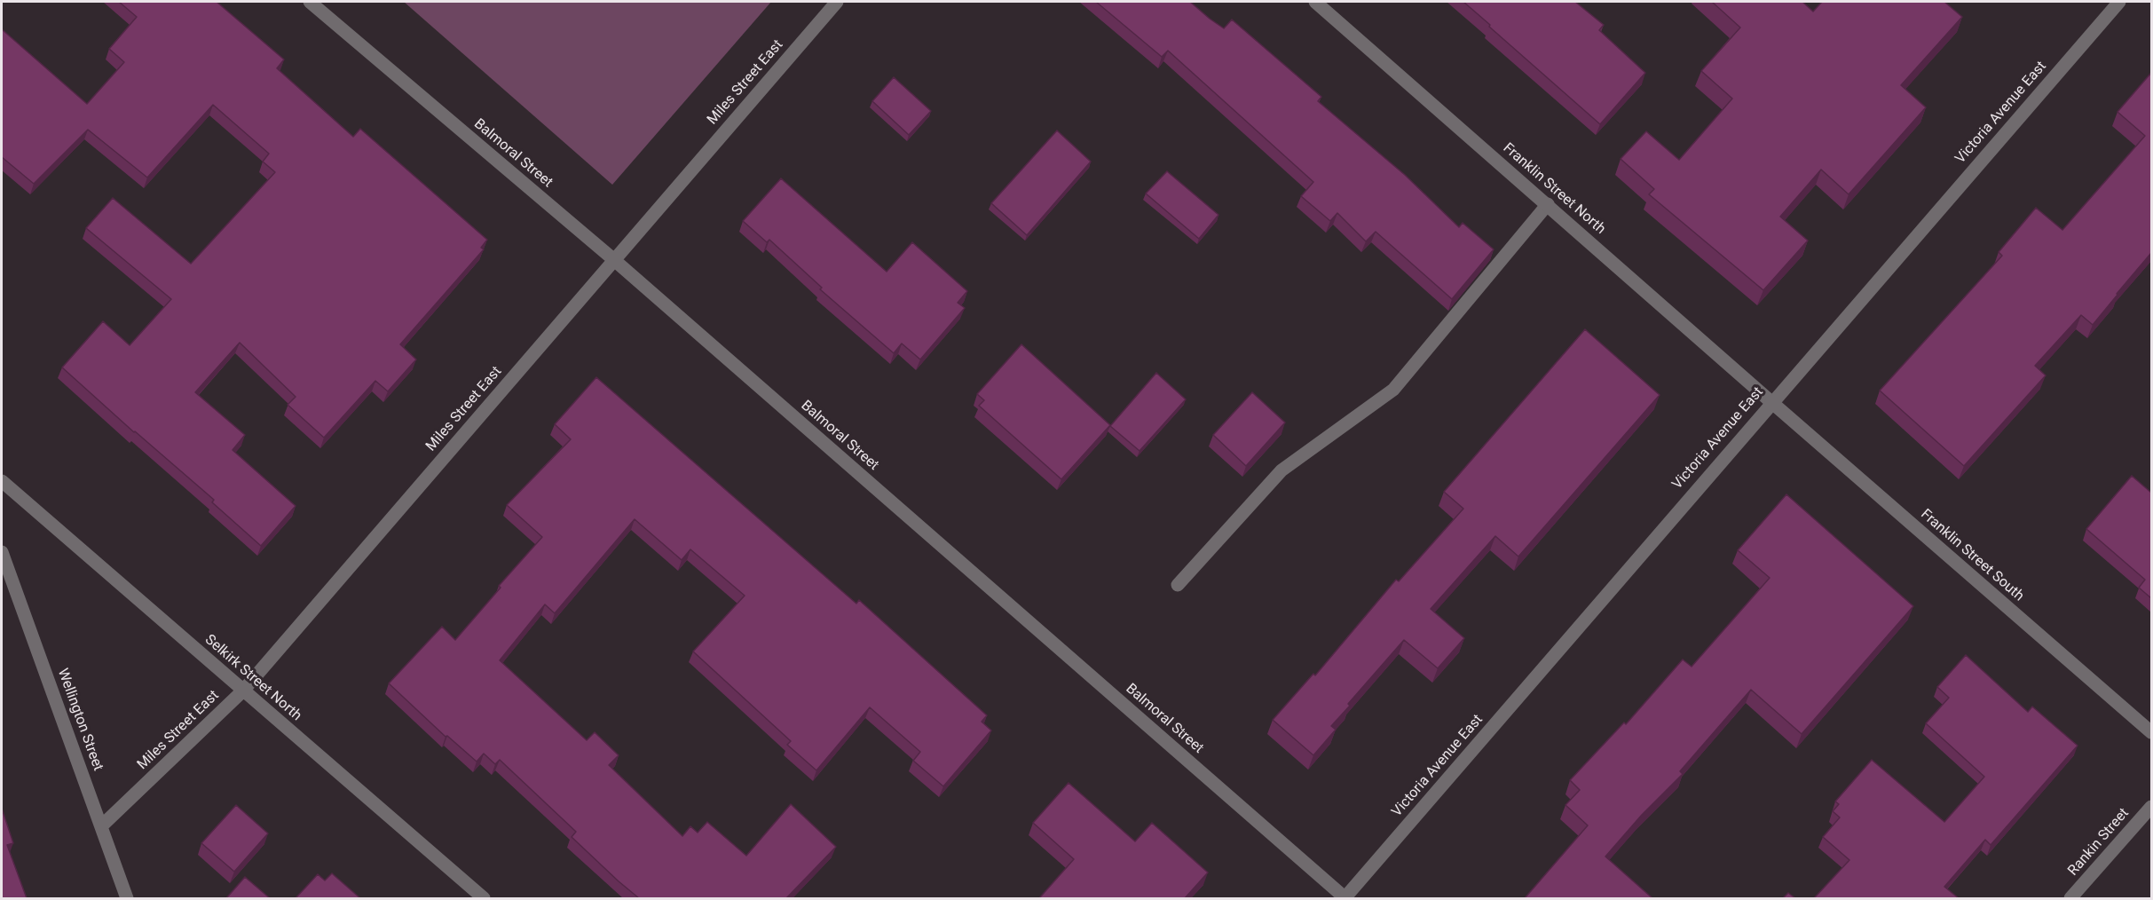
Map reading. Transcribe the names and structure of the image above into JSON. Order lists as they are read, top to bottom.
{
  "streets": {
    "street": [
      "Miles Street East",
      "Victoria Avenue East",
      "Balmoral Street",
      "Franklin Street North",
      "Franklin Street South",
      "Selkirk Street North",
      "Wellington Street",
      "Rankin Street"
    ]
  },
  "crossings": [
    ["Miles Street East", "Balmoral Street"],
    ["Miles Street East", "Selkirk Street North"],
    ["Miles Street East", "Wellington Street"],
    ["Victoria Avenue East", "Balmoral Street"],
    ["Victoria Avenue East", "Franklin Street North"],
    ["Victoria Avenue East", "Franklin Street South"],
    ["Franklin Street North", "Franklin Street South"]
  ]
}
